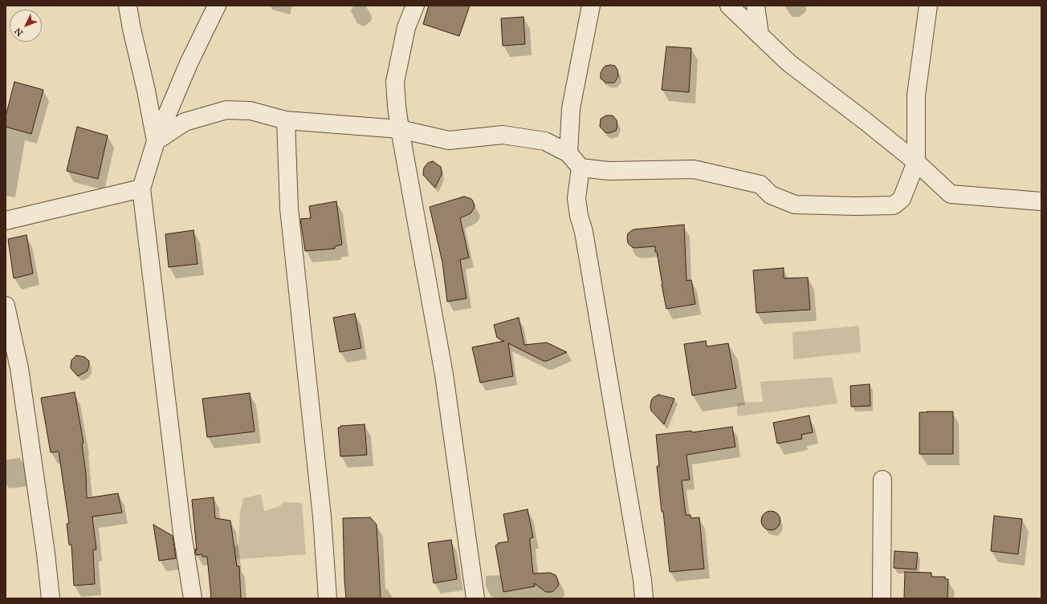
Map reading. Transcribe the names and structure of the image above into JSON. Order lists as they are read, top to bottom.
{
  "north": "bottom left"
}
